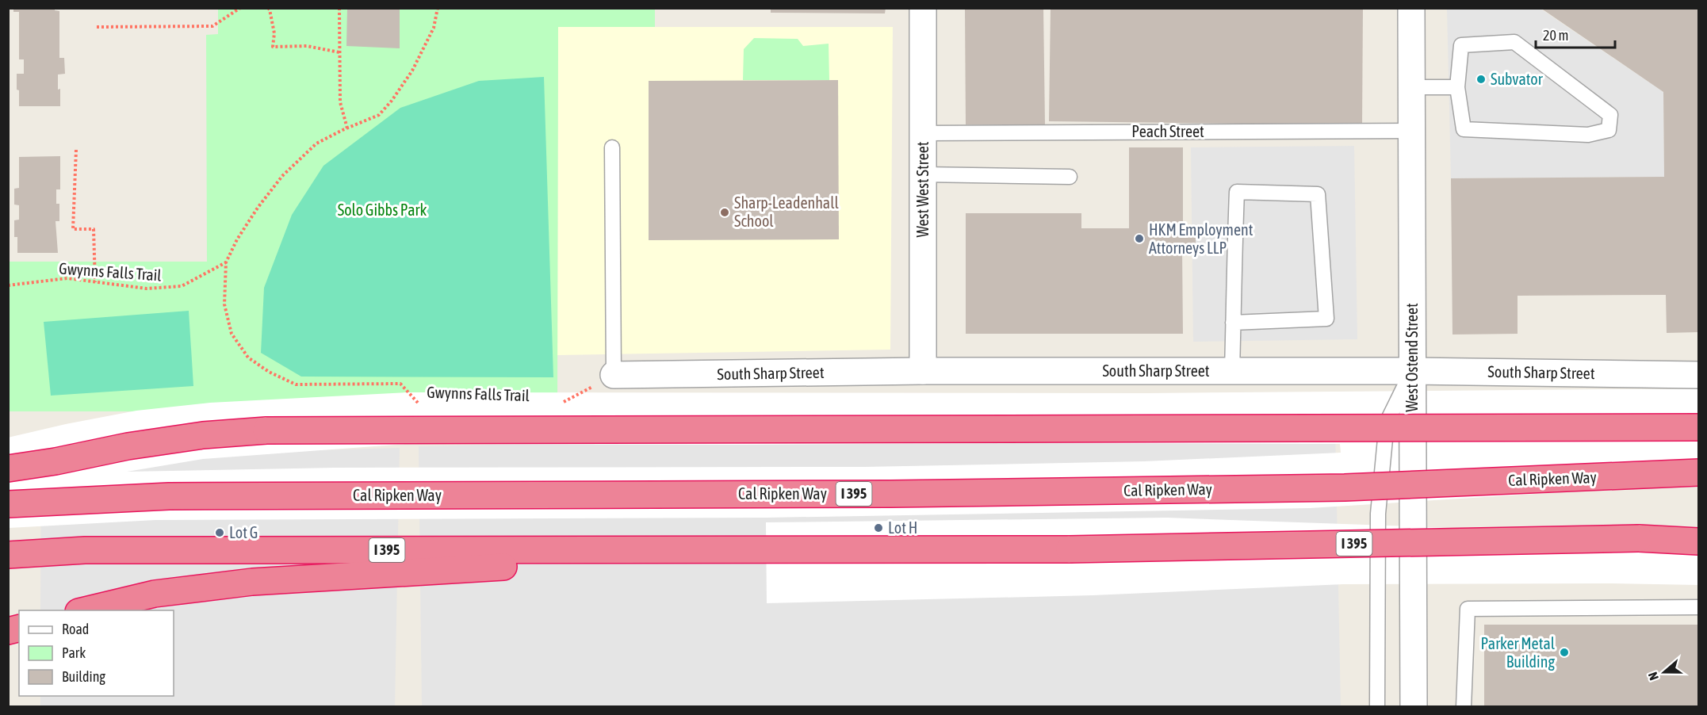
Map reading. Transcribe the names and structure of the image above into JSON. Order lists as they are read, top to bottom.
{
  "streets": {
    "highway": ["Cal Ripken Way", "I 395"],
    "street": ["West West Street", "West Ostend Street", "South Sharp Street"],
    "lane": ["Peach Street"],
    "path": ["Gwynns Falls Trail"]
  },
  "crossings": [
    ["Peach Street", "West West Street"],
    ["Peach Street", "West Ostend Street"],
    ["West West Street", "South Sharp Street"],
    ["West Ostend Street", "South Sharp Street"]
  ],
  "parks": ["Solo Gibbs Park"],
  "places": [
    "Subvator",
    "Sharp-Leadenhall School",
    "HKM Employment Attorneys LLP",
    "Lot H",
    "Lot G",
    "Parker Metal Building"
  ],
  "legend": ["Road", "Park", "Building"],
  "scale_bar": "20 m",
  "north": "left"
}
